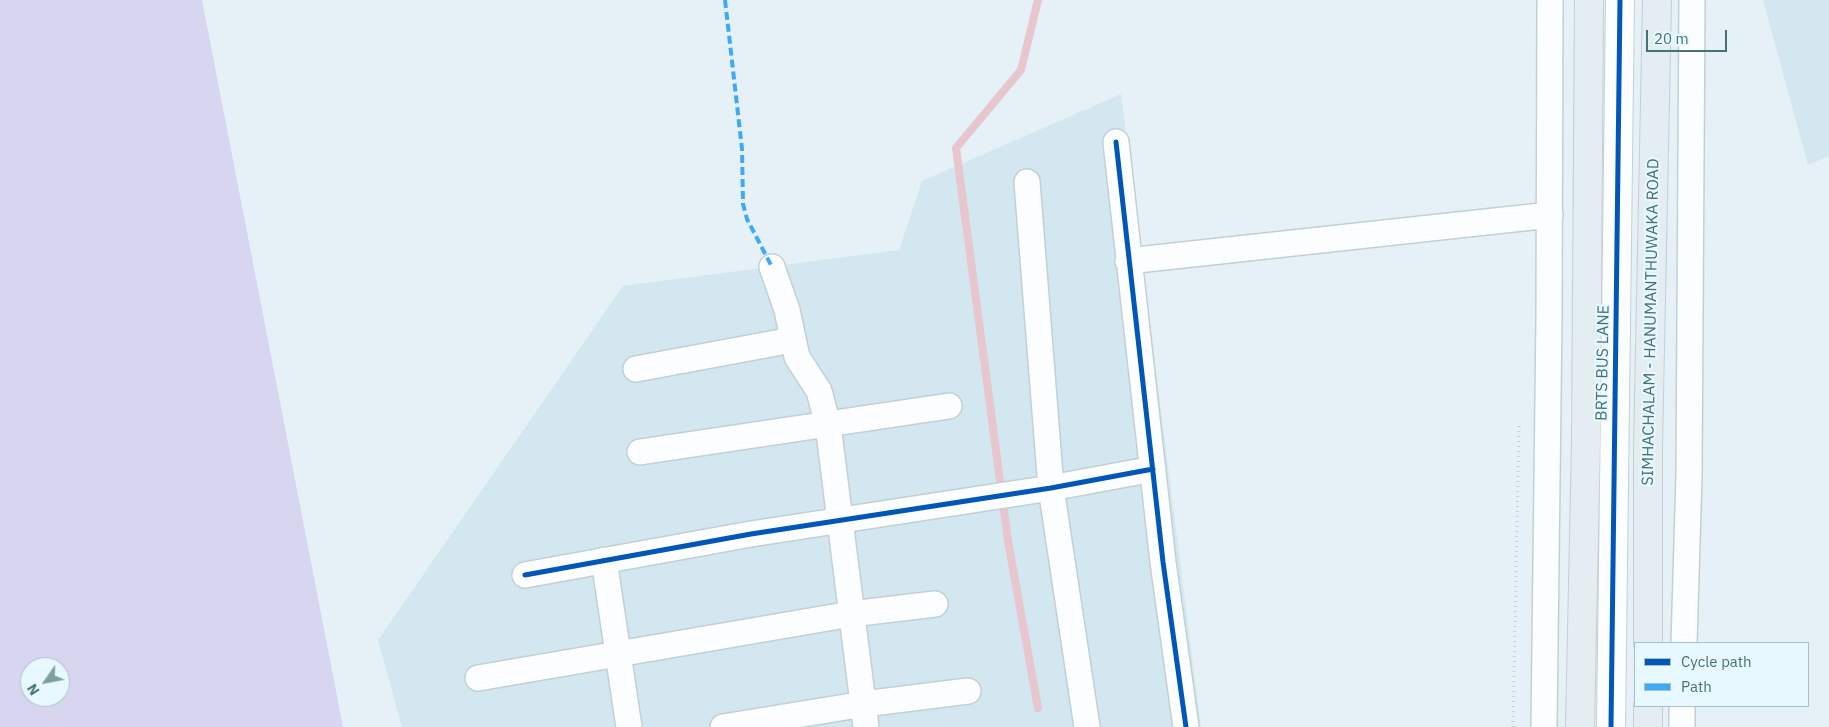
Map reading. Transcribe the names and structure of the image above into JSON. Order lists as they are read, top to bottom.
{
  "streets": {
    "main road": ["SIMHACHALAM - HANUMANTHUWAKA ROAD"],
    "street": ["BRTS BUS LANE"]
  },
  "legend": ["Cycle path", "Path"],
  "scale_bar": "20 m",
  "north": "bottom left"
}
